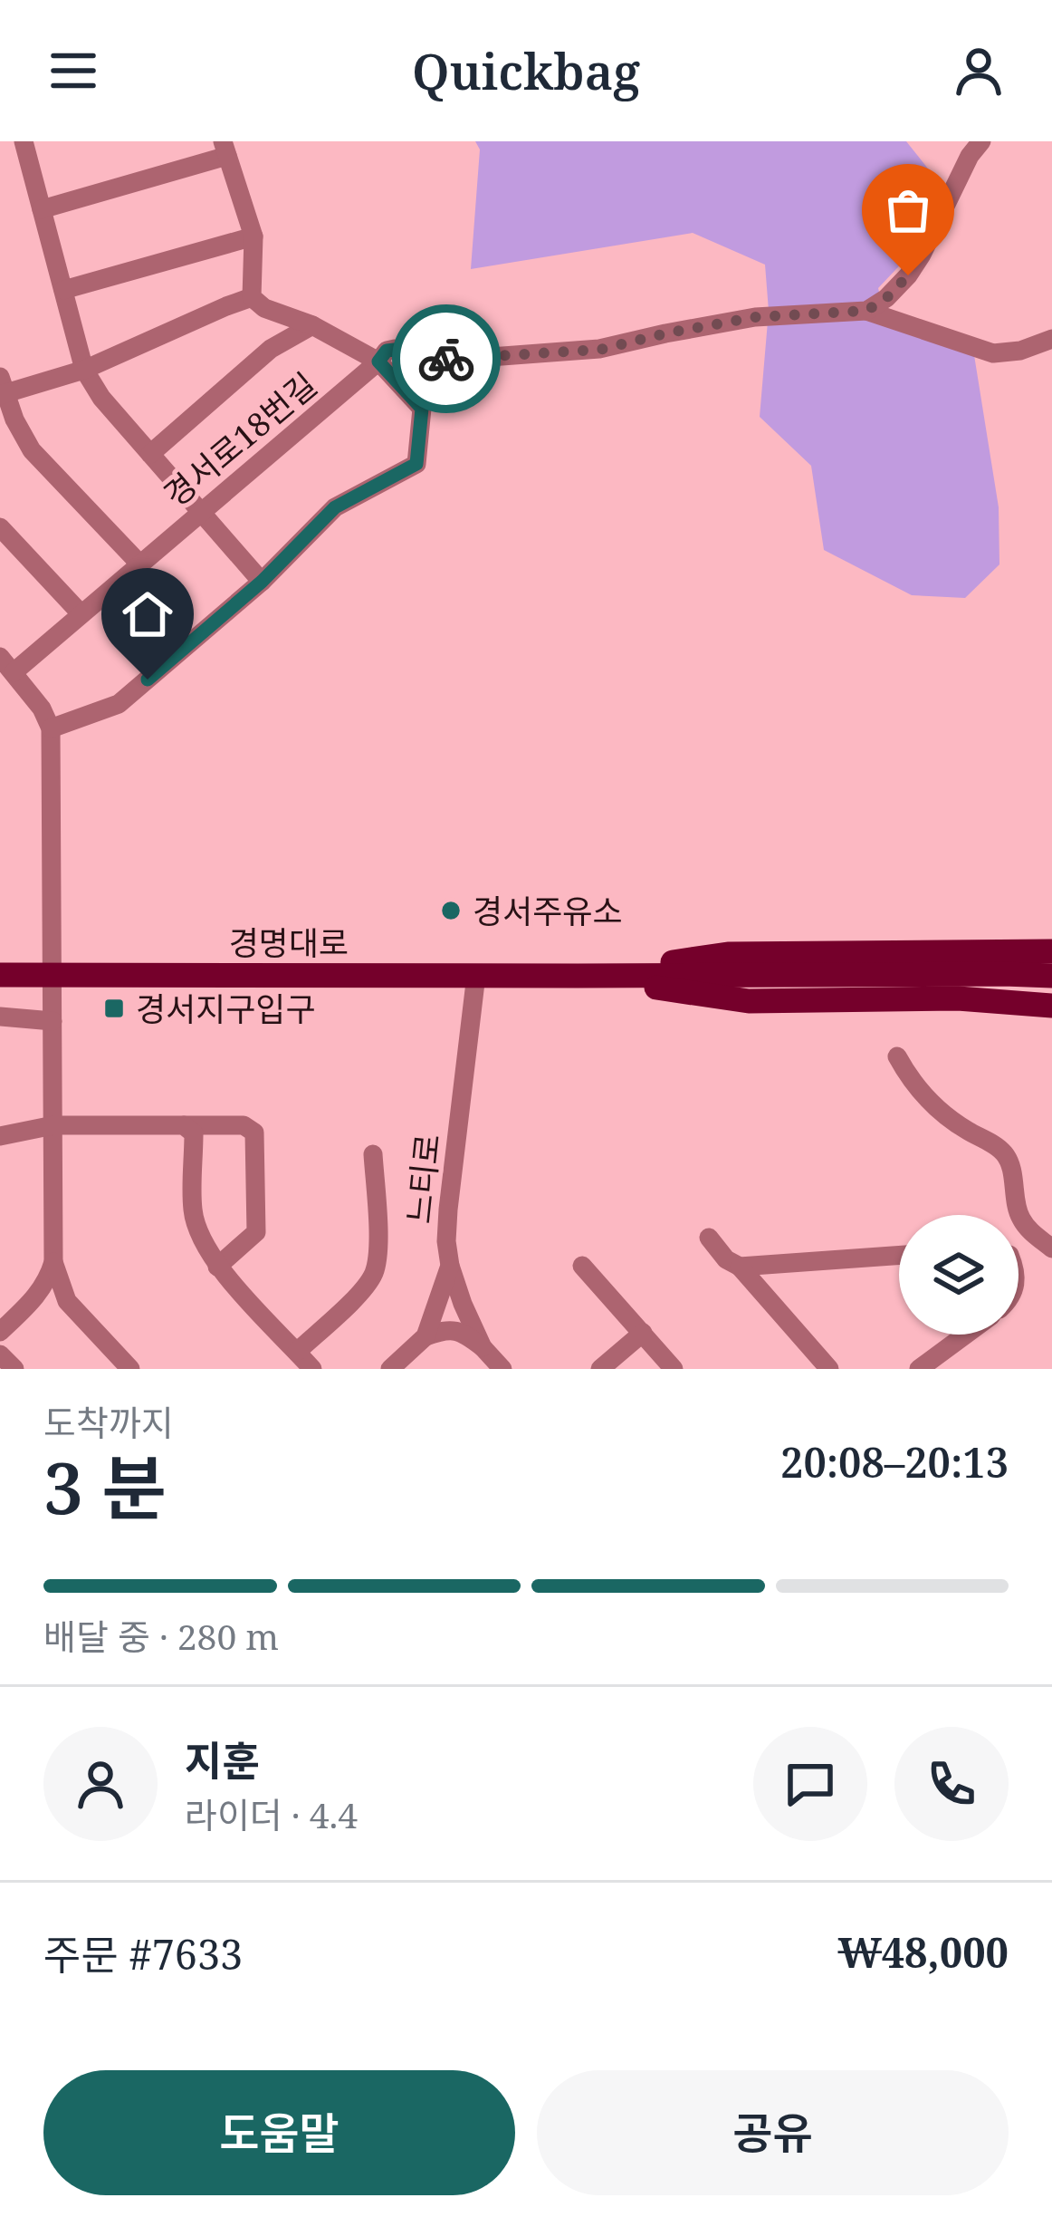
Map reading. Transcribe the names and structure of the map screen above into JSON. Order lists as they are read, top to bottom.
{
  "streets": {
    "main road": ["경명대로"],
    "street": ["경서로18번길", "느티로"]
  },
  "crossings": [
    ["경명대로", "느티로"]
  ],
  "places": {
    "other": ["경서주유소"],
    "transit": ["경서지구입구"]
  },
  "page": {
    "header": "Quickbag",
    "heading": ["3 분", "도착까지", "20:08–20:13"],
    "panel": [
      "지훈",
      "라이더 · 4.4",
      "주문 #7633",
      "₩48,000"
    ],
    "bar": "배달 중 · 280 m",
    "buttons": ["도움말", "공유"]
  }
}
